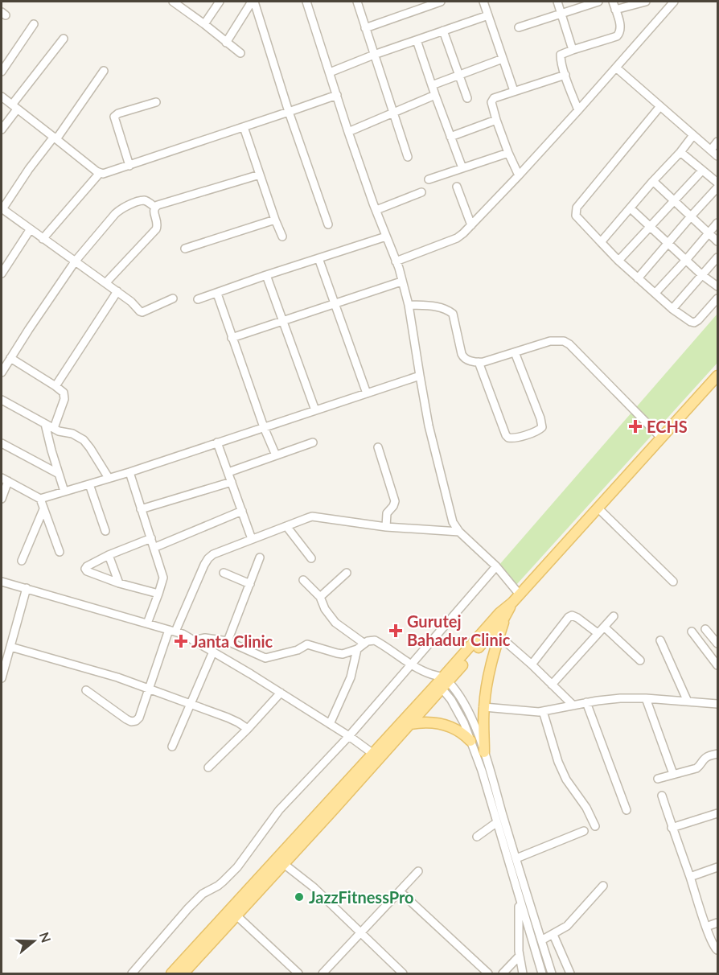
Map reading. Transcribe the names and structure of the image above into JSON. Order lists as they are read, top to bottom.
{
  "places": {
    "health": ["ECHS", "Gurutej Bahadur Clinic", "Janta Clinic"],
    "other": ["JazzFitnessPro"]
  },
  "north": "right"
}
